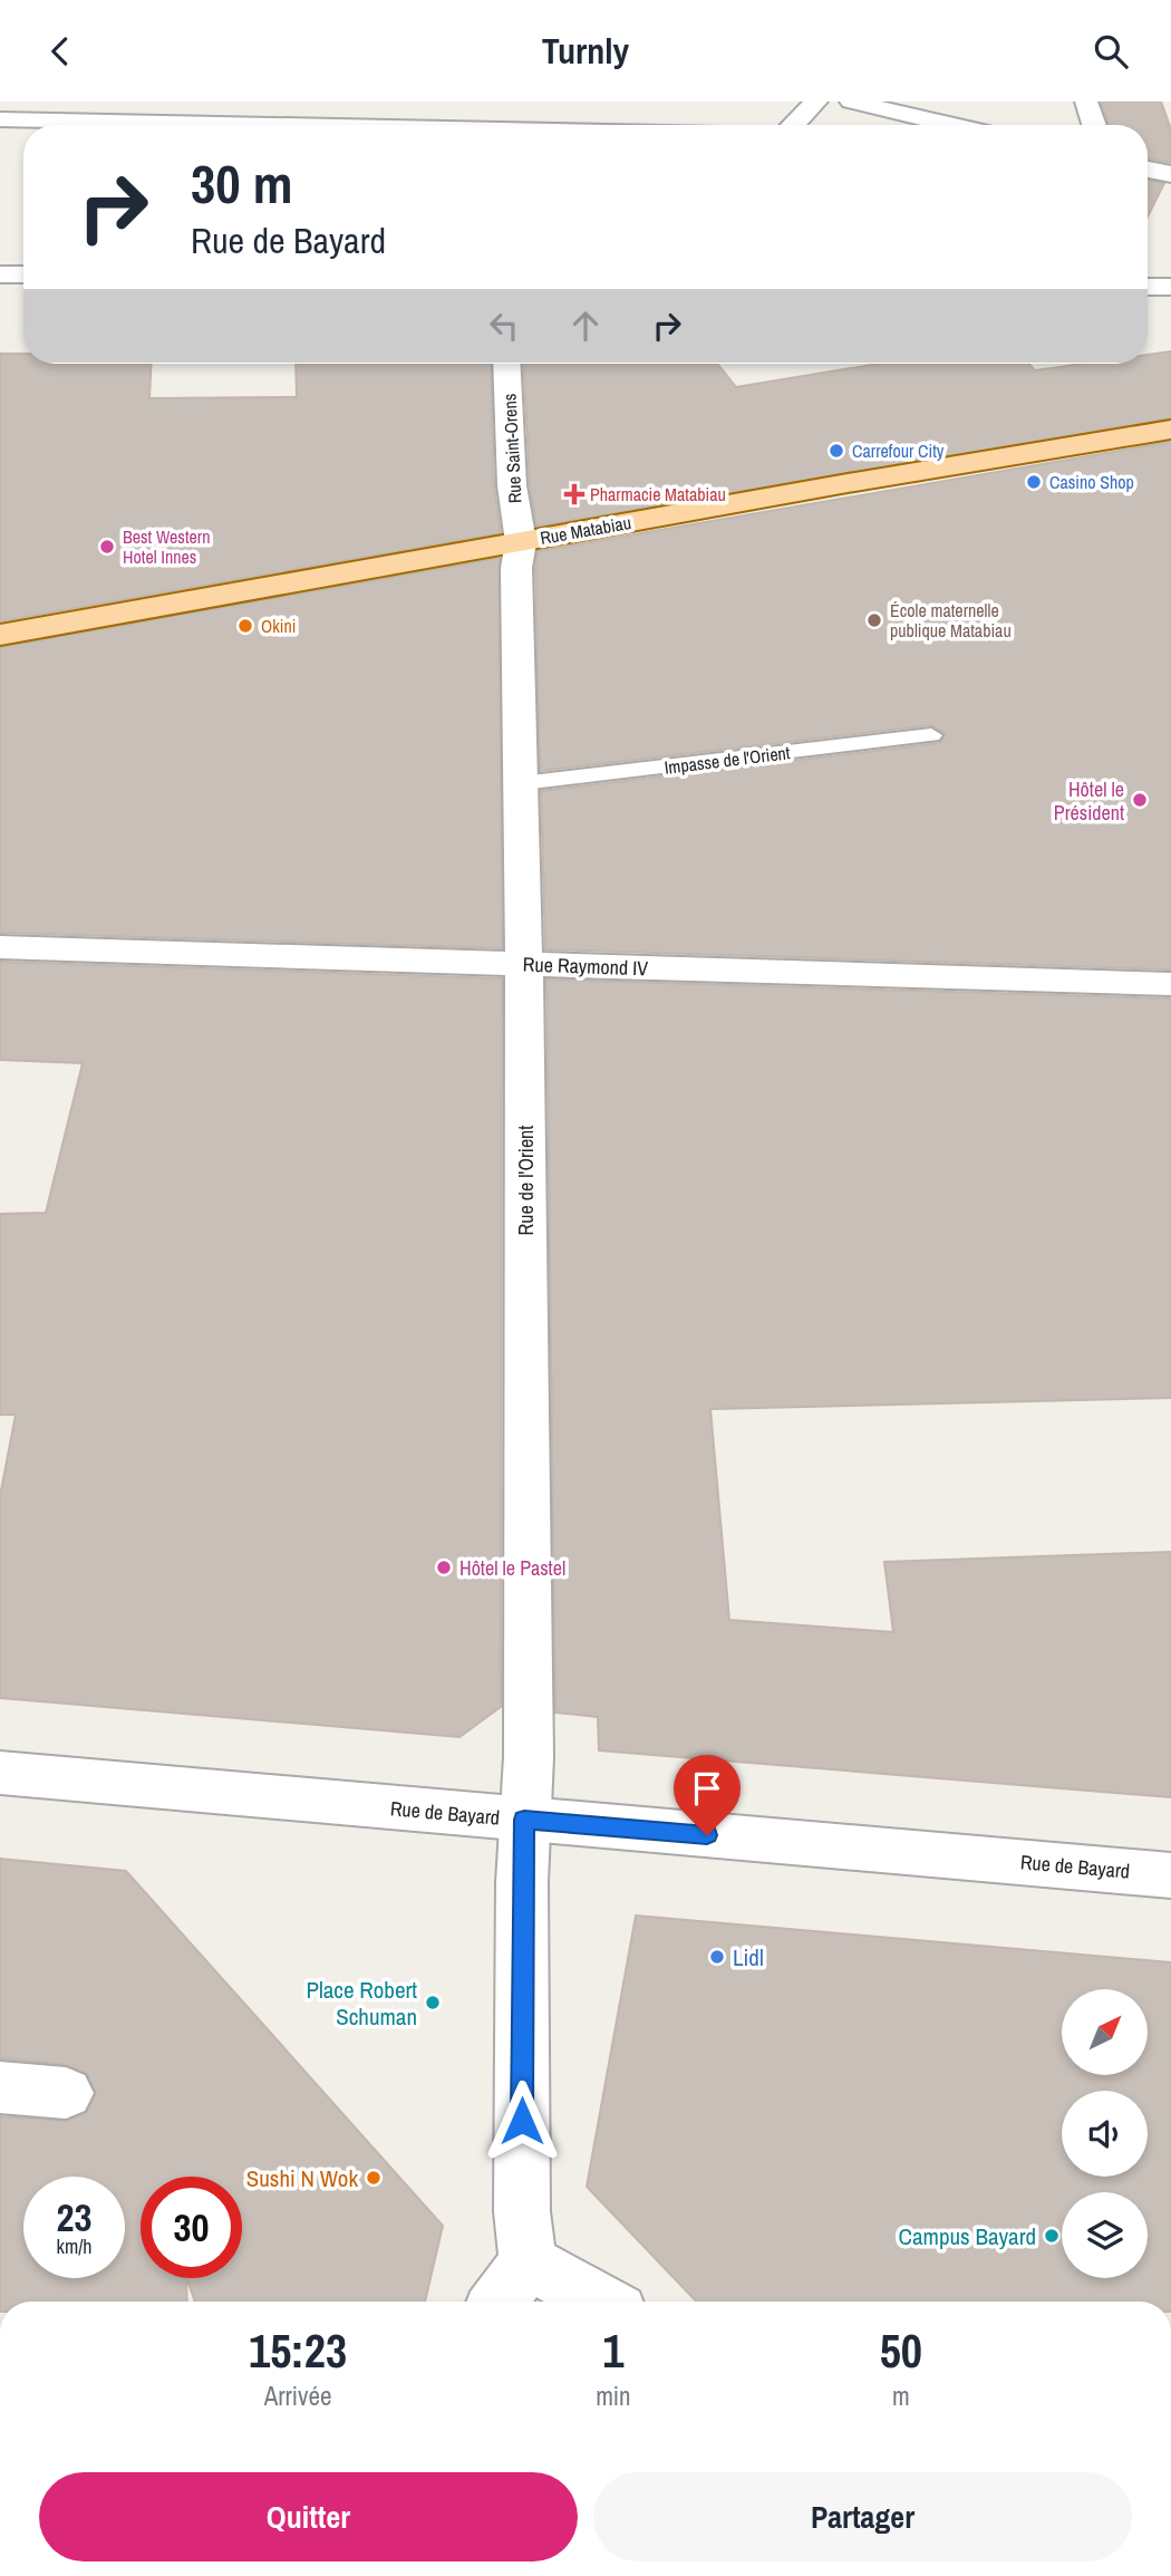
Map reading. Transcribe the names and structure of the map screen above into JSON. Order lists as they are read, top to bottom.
{
  "streets": {
    "main road": ["Rue Matabiau"],
    "street": [
      "Rue Saint-Orens",
      "Rue Raymond IV",
      "Rue de l'Orient",
      "Rue de Bayard"
    ],
    "lane": ["Impasse de l'Orient"]
  },
  "crossings": [
    ["Rue Saint-Orens", "Rue Matabiau"],
    ["Rue Saint-Orens", "Rue de l'Orient"],
    ["Rue Matabiau", "Rue de l'Orient"],
    ["Impasse de l'Orient", "Rue de l'Orient"],
    ["Rue Raymond IV", "Rue de l'Orient"],
    ["Rue de l'Orient", "Rue de Bayard"]
  ],
  "places": {
    "other": [
      "Carrefour City",
      "Casino Shop",
      "Best Western Hotel Innes",
      "École maternelle publique Matabiau",
      "Okini",
      "Hôtel le Président",
      "Hôtel le Pastel",
      "Lidl",
      "Place Robert Schuman",
      "Sushi N Wok",
      "Campus Bayard"
    ],
    "health": ["Pharmacie Matabiau"]
  },
  "north": "top right",
  "page": {
    "header": "Turnly",
    "turn": ["30 m", "Rue de Bayard"],
    "speed": "23 km/h",
    "limit": "30",
    "eta": [
      "15:23",
      "Arrivée",
      "1",
      "min",
      "50",
      "m"
    ],
    "buttons": ["Quitter", "Partager"]
  }
}
